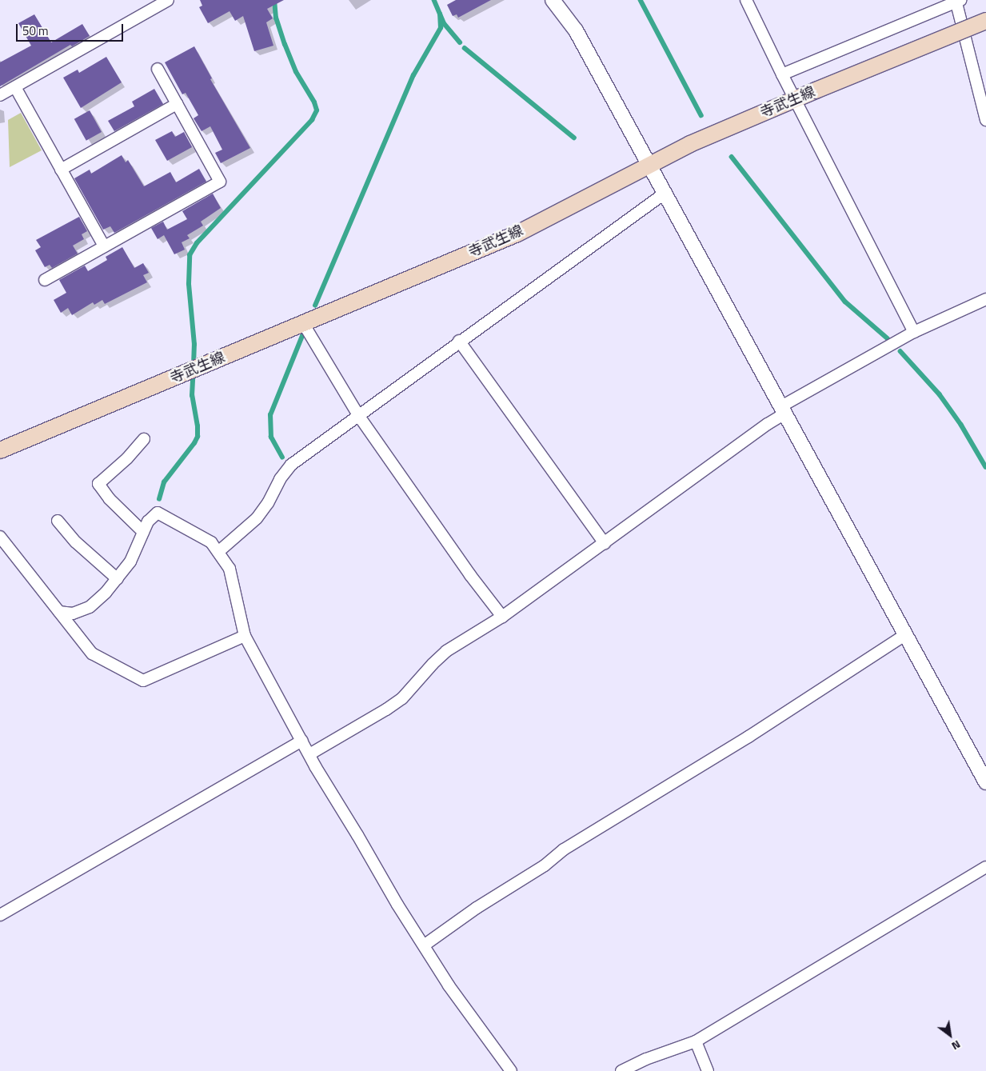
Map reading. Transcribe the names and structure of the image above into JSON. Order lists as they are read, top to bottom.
{
  "streets": {
    "main road": ["寺武生線"]
  },
  "scale_bar": "50 m",
  "north": "bottom right"
}
